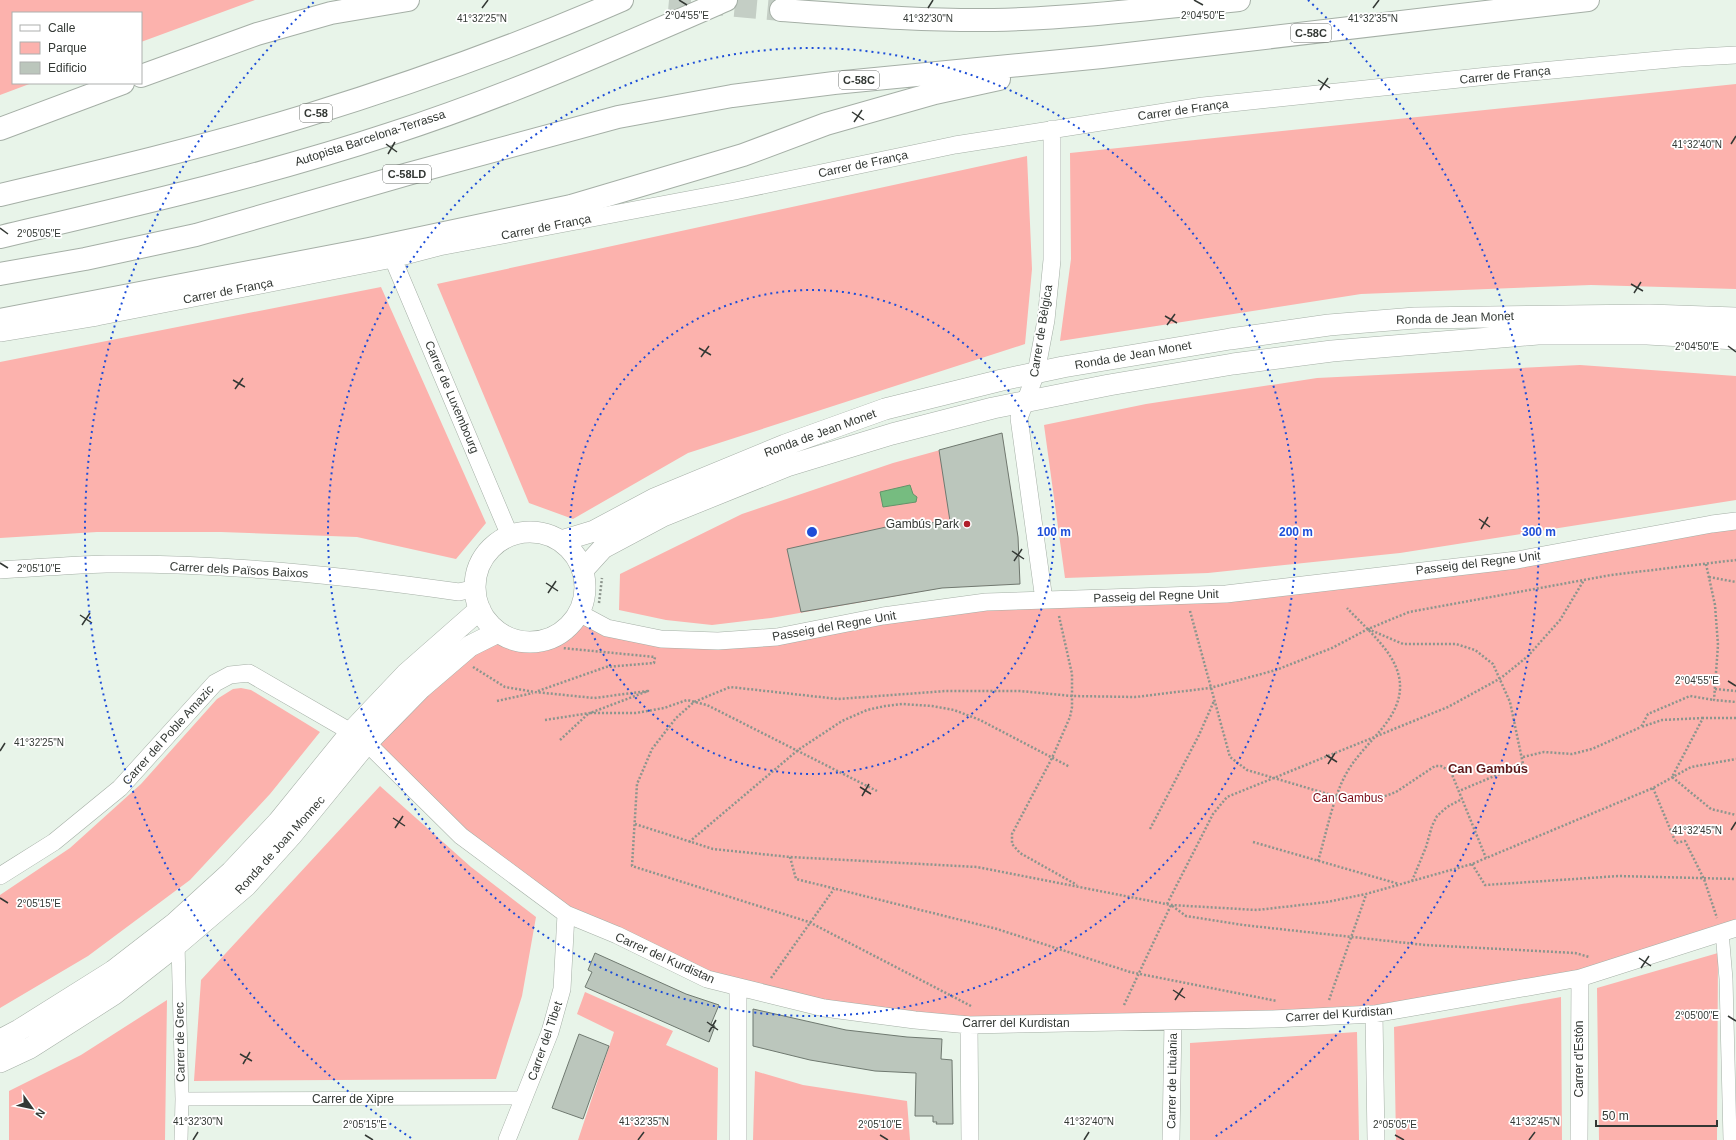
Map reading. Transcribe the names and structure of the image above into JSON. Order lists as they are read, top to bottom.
{
  "streets": {
    "highway": [
      "C-58C",
      "C-58",
      "Autopista Barcelona-Terrassa",
      "C-58LD"
    ],
    "street": [
      "Carrer de França",
      "Ronda de Jean Monet",
      "Carrer de Bèlgica",
      "Carrer de Luxembourg",
      "Passeig del Regne Unit",
      "Carrer dels Països Baixos",
      "Carrer del Poble Amazic",
      "Ronda de Joan Monnec",
      "Carrer del Kurdistan",
      "Carrer del Tibet",
      "Carrer de Grec",
      "Carrer d'Estòn",
      "Carrer de Lituània",
      "Carrer de Xipre"
    ]
  },
  "crossings": [
    ["C-58C", "C-58LD"],
    ["Carrer de França", "Carrer de Bèlgica"],
    ["Carrer de França", "Carrer de Luxembourg"],
    ["Ronda de Jean Monet", "Carrer de Bèlgica"],
    ["Ronda de Jean Monet", "Carrer de Luxembourg"],
    ["Ronda de Jean Monet", "Passeig del Regne Unit"],
    ["Ronda de Jean Monet", "Carrer dels Països Baixos"],
    ["Ronda de Jean Monet", "Ronda de Joan Monnec"],
    ["Carrer de Bèlgica", "Passeig del Regne Unit"],
    ["Carrer de Luxembourg", "Passeig del Regne Unit"],
    ["Carrer de Luxembourg", "Carrer dels Països Baixos"],
    ["Carrer de Luxembourg", "Ronda de Joan Monnec"],
    ["Passeig del Regne Unit", "Carrer dels Països Baixos"],
    ["Passeig del Regne Unit", "Ronda de Joan Monnec"],
    ["Carrer dels Països Baixos", "Ronda de Joan Monnec"],
    ["Carrer del Poble Amazic", "Ronda de Joan Monnec"],
    ["Carrer del Poble Amazic", "Carrer del Kurdistan"],
    ["Ronda de Joan Monnec", "Carrer del Kurdistan"],
    ["Ronda de Joan Monnec", "Carrer de Grec"],
    ["Carrer del Kurdistan", "Carrer del Tibet"],
    ["Carrer del Kurdistan", "Carrer d'Estòn"],
    ["Carrer del Kurdistan", "Carrer de Lituània"],
    ["Carrer del Tibet", "Carrer de Xipre"],
    ["Carrer de Grec", "Carrer de Xipre"]
  ],
  "districts": ["Can Gambús"],
  "parks": ["Can Gambus"],
  "places": ["Gambús Park"],
  "legend": ["Calle", "Parque", "Edificio"],
  "scale_bar": "50 m",
  "north": "bottom right",
  "coordinates": [
    "2°04'50\"E",
    "2°04'55\"E",
    "41°32'25\"N",
    "41°32'30\"N",
    "41°32'35\"N",
    "41°32'40\"N",
    "2°05'05\"E",
    "2°05'10\"E",
    "41°32'45\"N",
    "2°05'15\"E",
    "2°05'00\"E"
  ],
  "rings": ["100 m", "200 m", "300 m"]
}
